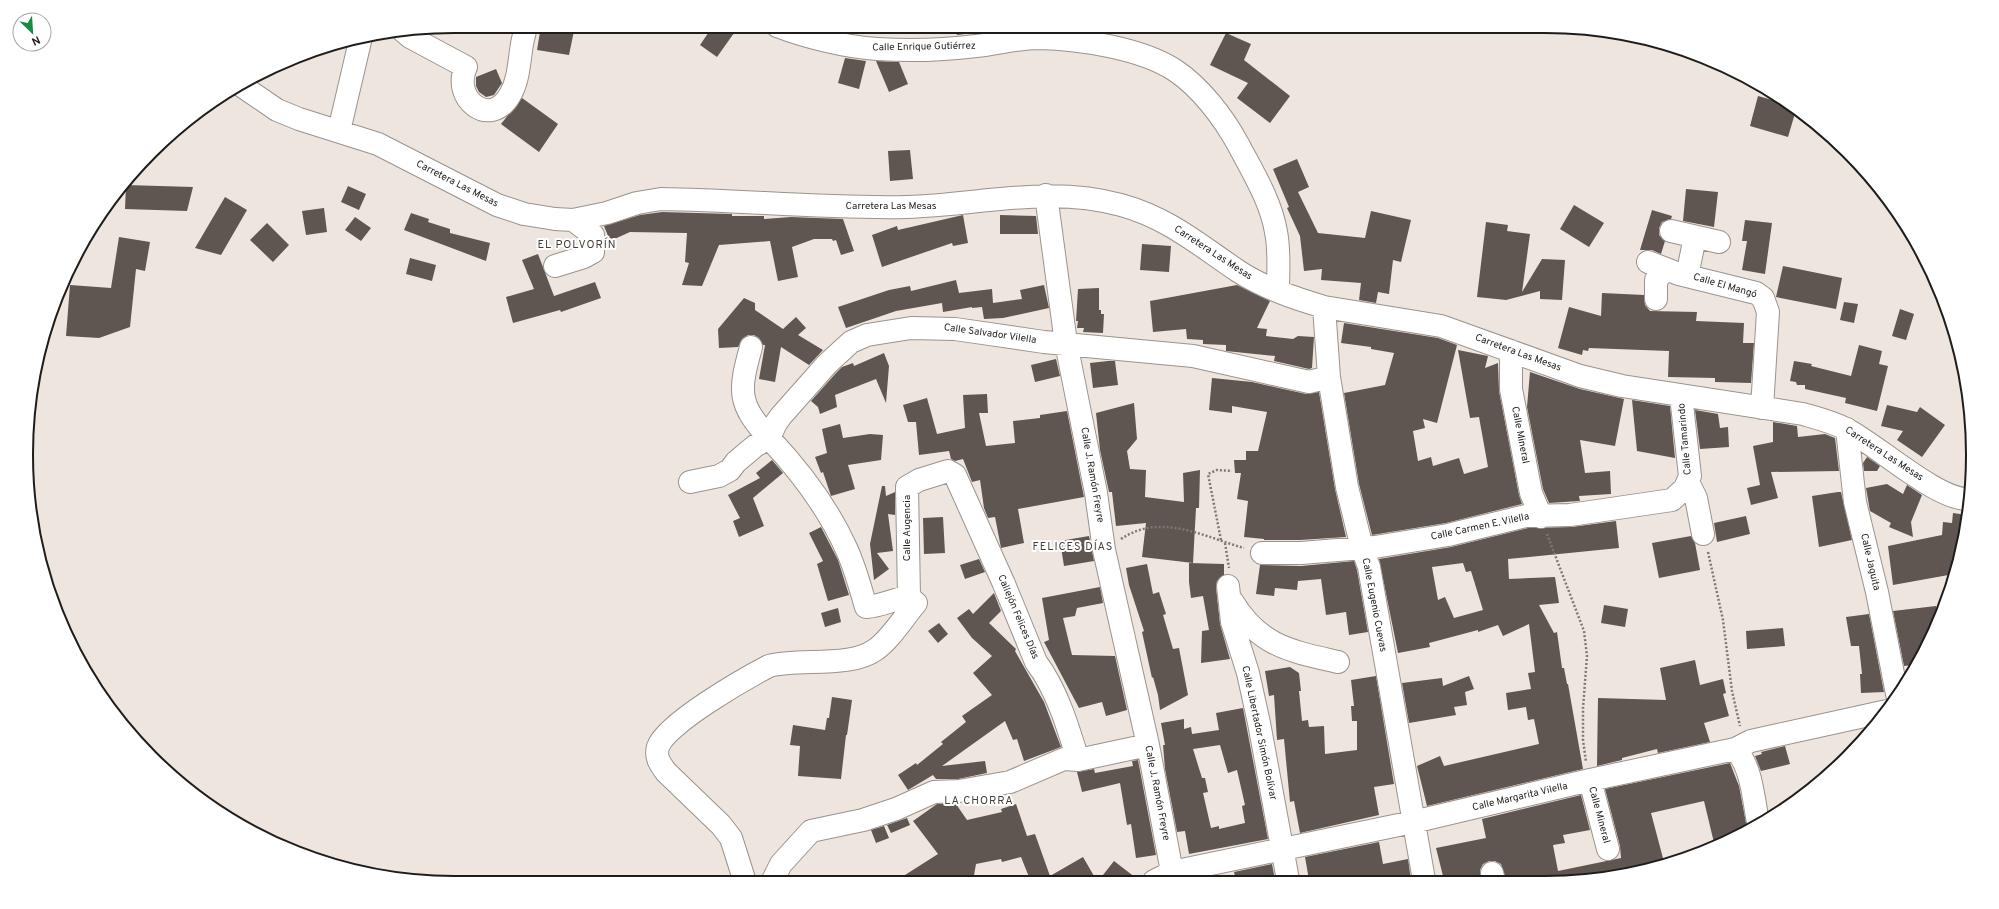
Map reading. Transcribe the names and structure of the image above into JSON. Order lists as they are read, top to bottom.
{
  "streets": {
    "street": [
      "Calle Enrique Gutiérrez",
      "Carretera Las Mesas",
      "Calle El Mangó",
      "Calle Salvador Vilella",
      "Calle Mineral",
      "Calle Tamarindo",
      "Calle J. Ramón Freyre",
      "Calle Carmen E. Vilella",
      "Calle Augencia",
      "Calle Jaguita",
      "Calle Eugenio Cuevas",
      "Callejón Felices Días",
      "Calle Libertador Simón Bolívar",
      "Calle Margarita Vilella"
    ]
  },
  "crossings": [
    ["Calle Enrique Gutiérrez", "Carretera Las Mesas"],
    ["Carretera Las Mesas", "Calle El Mangó"],
    ["Carretera Las Mesas", "Calle Mineral"],
    ["Carretera Las Mesas", "Calle Tamarindo"],
    ["Carretera Las Mesas", "Calle J. Ramón Freyre"],
    ["Carretera Las Mesas", "Calle Jaguita"],
    ["Carretera Las Mesas", "Calle Eugenio Cuevas"],
    ["Calle Salvador Vilella", "Calle J. Ramón Freyre"],
    ["Calle Salvador Vilella", "Calle Eugenio Cuevas"],
    ["Calle Mineral", "Calle Carmen E. Vilella"],
    ["Calle Mineral", "Calle Margarita Vilella"],
    ["Calle Tamarindo", "Calle Carmen E. Vilella"],
    ["Calle J. Ramón Freyre", "Calle Margarita Vilella"],
    ["Calle Carmen E. Vilella", "Calle Eugenio Cuevas"],
    ["Calle Augencia", "Callejón Felices Días"],
    ["Calle Eugenio Cuevas", "Calle Margarita Vilella"],
    ["Calle Libertador Simón Bolívar", "Calle Margarita Vilella"]
  ],
  "districts": ["EL POLVORÍN", "FELICES DÍAS", "LA CHORRA"],
  "north": "bottom right"
}
